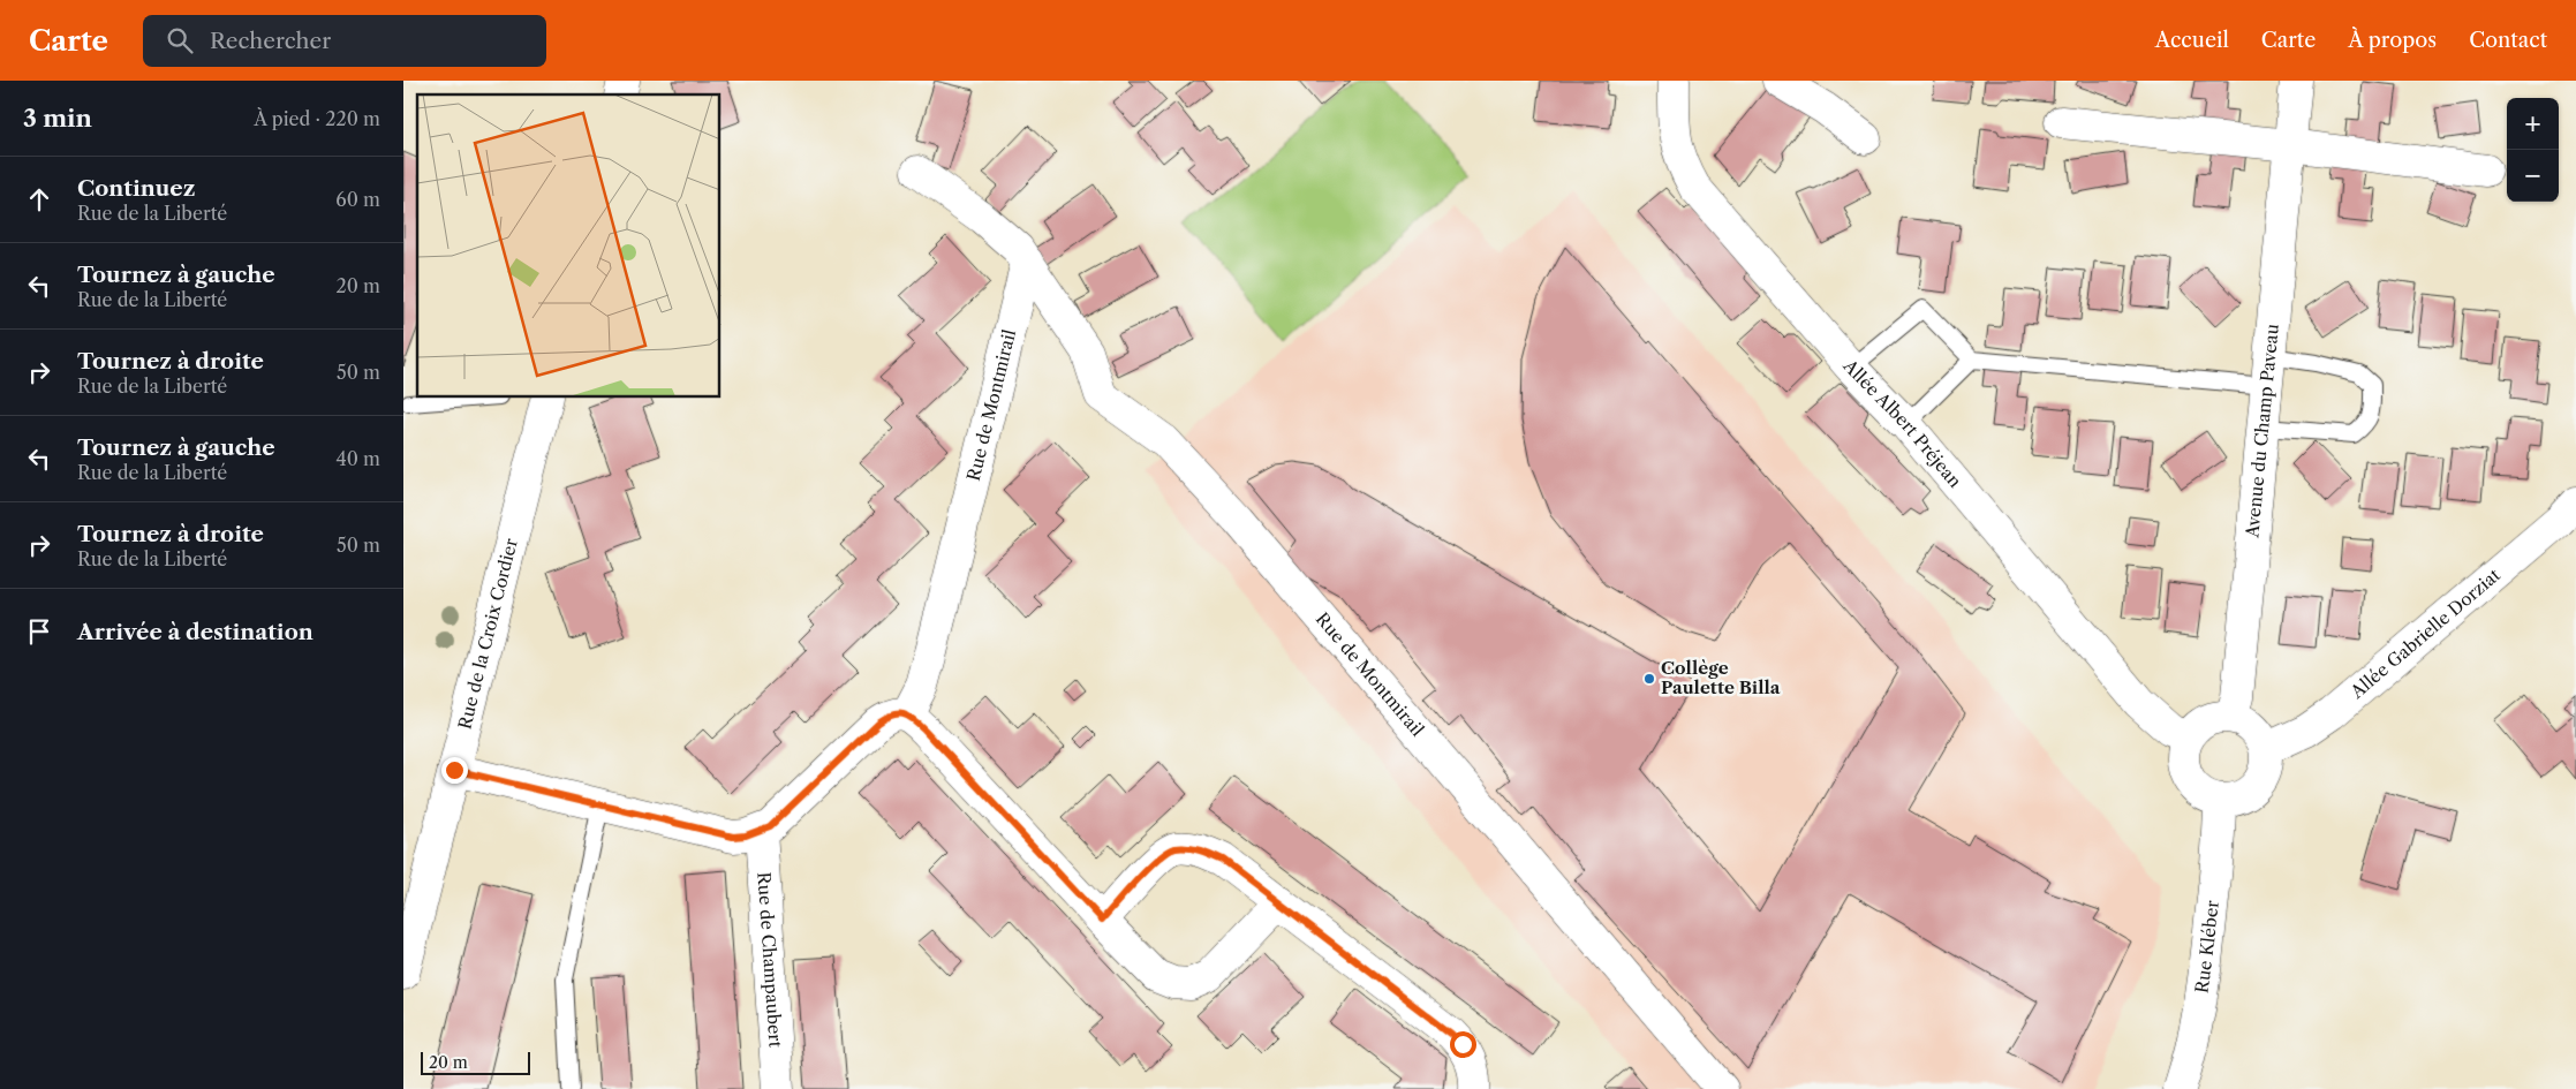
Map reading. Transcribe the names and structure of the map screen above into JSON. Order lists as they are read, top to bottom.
{
  "streets": {
    "street": [
      "Rue de Montmirail",
      "Allée Albert Préjean",
      "Avenue du Champ Paveau",
      "Allée Gabrielle Dorziat",
      "Rue de la Croix Cordier",
      "Rue Kléber",
      "Rue de Champaubert"
    ]
  },
  "crossings": [
    ["Allée Albert Préjean", "Avenue du Champ Paveau"],
    ["Allée Albert Préjean", "Allée Gabrielle Dorziat"],
    ["Allée Albert Préjean", "Rue Kléber"],
    ["Avenue du Champ Paveau", "Allée Gabrielle Dorziat"],
    ["Avenue du Champ Paveau", "Rue Kléber"],
    ["Allée Gabrielle Dorziat", "Rue Kléber"]
  ],
  "places": ["Collège Paulette Billa"],
  "scale_bar": "20 m",
  "page": {
    "header": "Carte",
    "search": "Rechercher",
    "nav": [
      "Accueil",
      "Carte",
      "À propos",
      "Contact"
    ],
    "heading": ["3 min", "À pied · 220 m"],
    "map_buttons": ["+", "−"],
    "list": [
      ["Continuez", "Rue de la Liberté", "60 m"],
      ["Tournez à gauche", "Rue de la Liberté", "20 m"],
      ["Tournez à droite", "Rue de la Liberté", "50 m"],
      ["Tournez à gauche", "Rue de la Liberté", "40 m"],
      ["Tournez à droite", "Rue de la Liberté", "50 m"],
      "Arrivée à destination"
    ],
    "scale": "20 m"
  }
}
